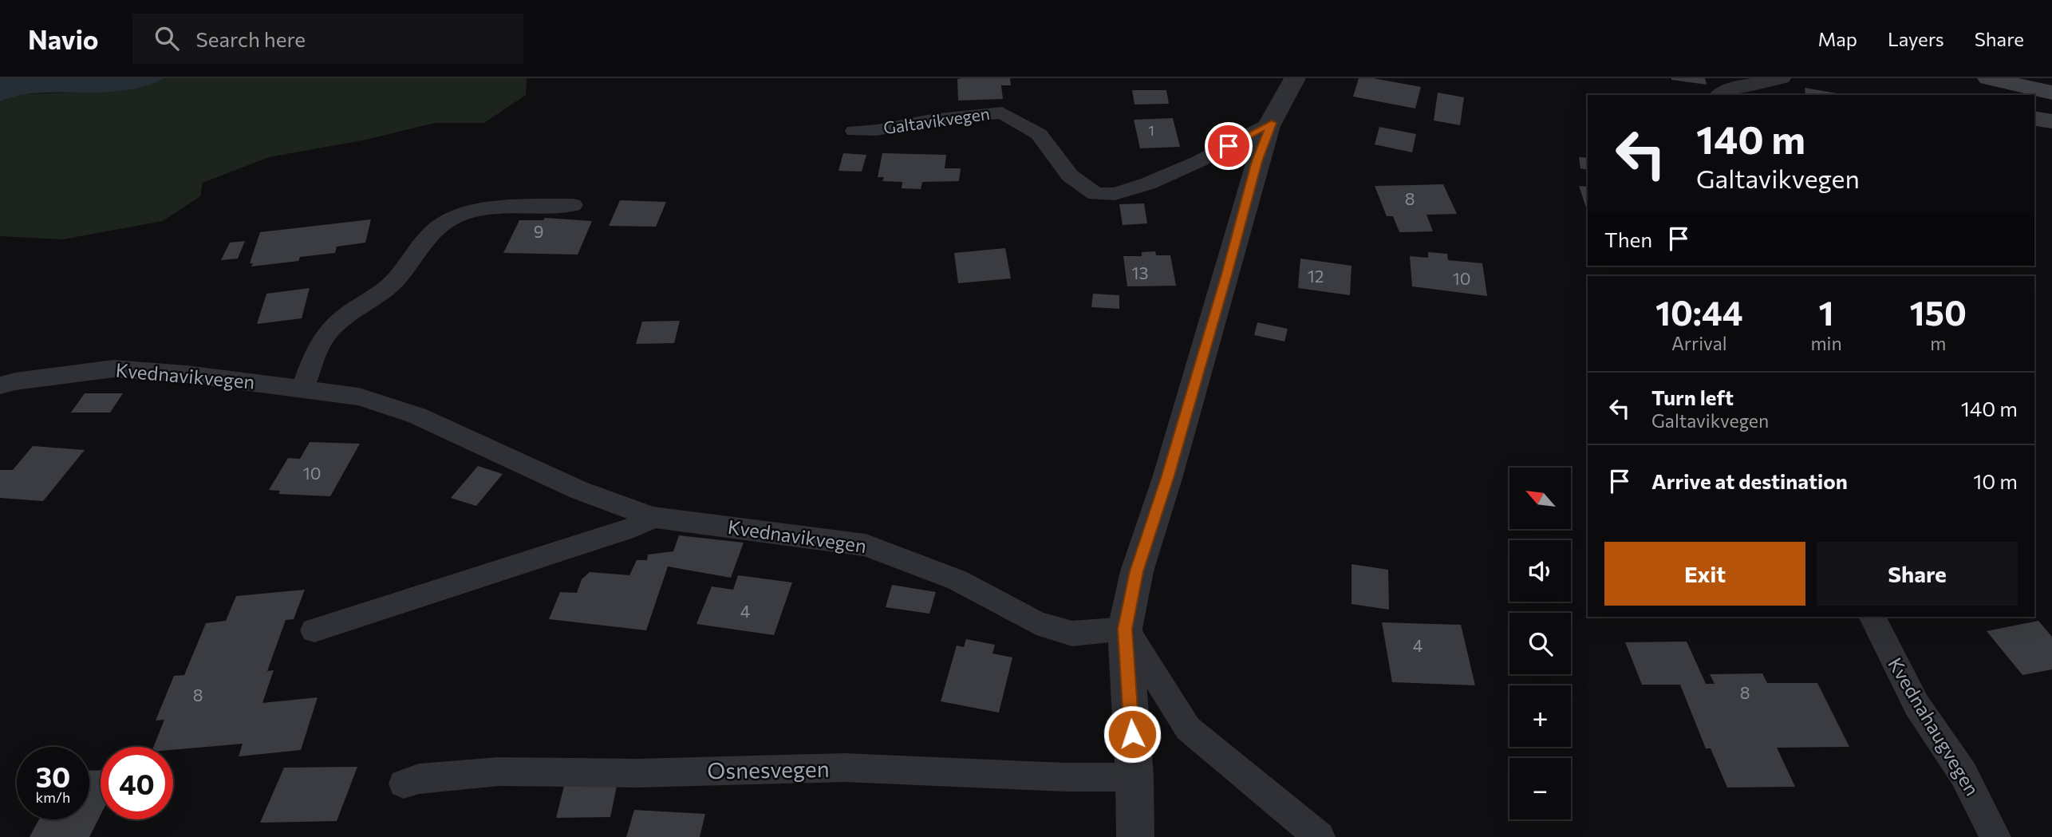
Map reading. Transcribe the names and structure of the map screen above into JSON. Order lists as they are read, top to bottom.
{
  "streets": {
    "lane": [
      "Galtavikvegen",
      "Kvednavikvegen",
      "Kvednahaugvegen",
      "Osnesvegen"
    ]
  },
  "house_numbers": [
    "1",
    "8",
    "9",
    "13",
    "12",
    "10",
    "10",
    "4",
    "4",
    "8",
    "8"
  ],
  "north": "top left",
  "page": {
    "header": "Navio",
    "search": "Search here",
    "nav": ["Map", "Layers", "Share"],
    "turn": ["140 m", "Galtavikvegen"],
    "then": "Then",
    "eta": [
      "10:44",
      "Arrival",
      "1",
      "min",
      "150",
      "m"
    ],
    "list": [
      {
        "name": "Turn left",
        "note": "Galtavikvegen",
        "value": "140 m"
      },
      {
        "name": "Arrive at destination",
        "value": "10 m"
      }
    ],
    "map_buttons": ["+", "−"],
    "buttons": ["Exit", "Share"],
    "speed": "30 km/h",
    "limit": "40"
  }
}
